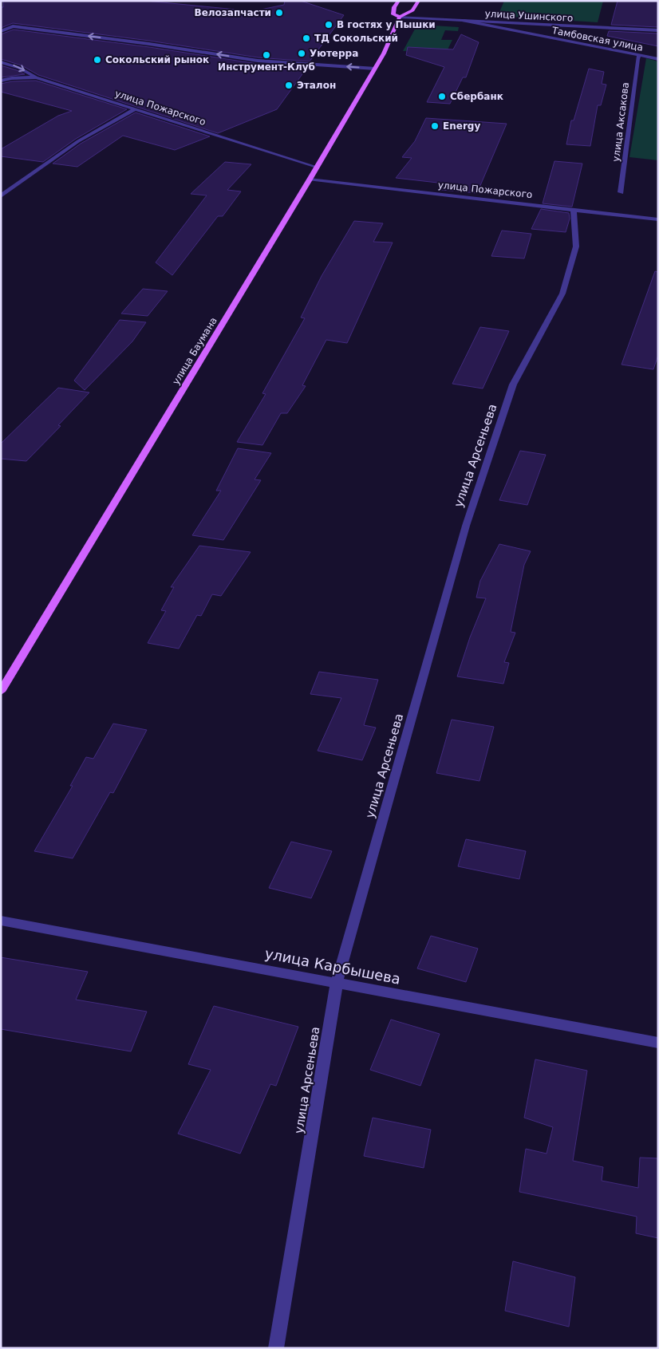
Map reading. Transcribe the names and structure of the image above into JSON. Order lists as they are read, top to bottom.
{
  "streets": {
    "main road": ["улица Баумана"],
    "street": [
      "улица Ушинского",
      "Тамбовская улица",
      "улица Пожарского",
      "улица Аксакова",
      "улица Арсеньева",
      "улица Карбышева"
    ]
  },
  "crossings": [
    ["улица Ушинского", "Тамбовская улица"],
    ["улица Ушинского", "улица Баумана"],
    ["Тамбовская улица", "улица Аксакова"],
    ["улица Пожарского", "улица Баумана"],
    ["улица Пожарского", "улица Арсеньева"],
    ["улица Арсеньева", "улица Карбышева"]
  ],
  "places": [
    "Велозапчасти",
    "В гостях у Пышки",
    "ТД Сокольский",
    "Уютерра",
    "Инструмент-Клуб",
    "Сокольский рынок",
    "Эталон",
    "Сбербанк",
    "Energy"
  ]
}
